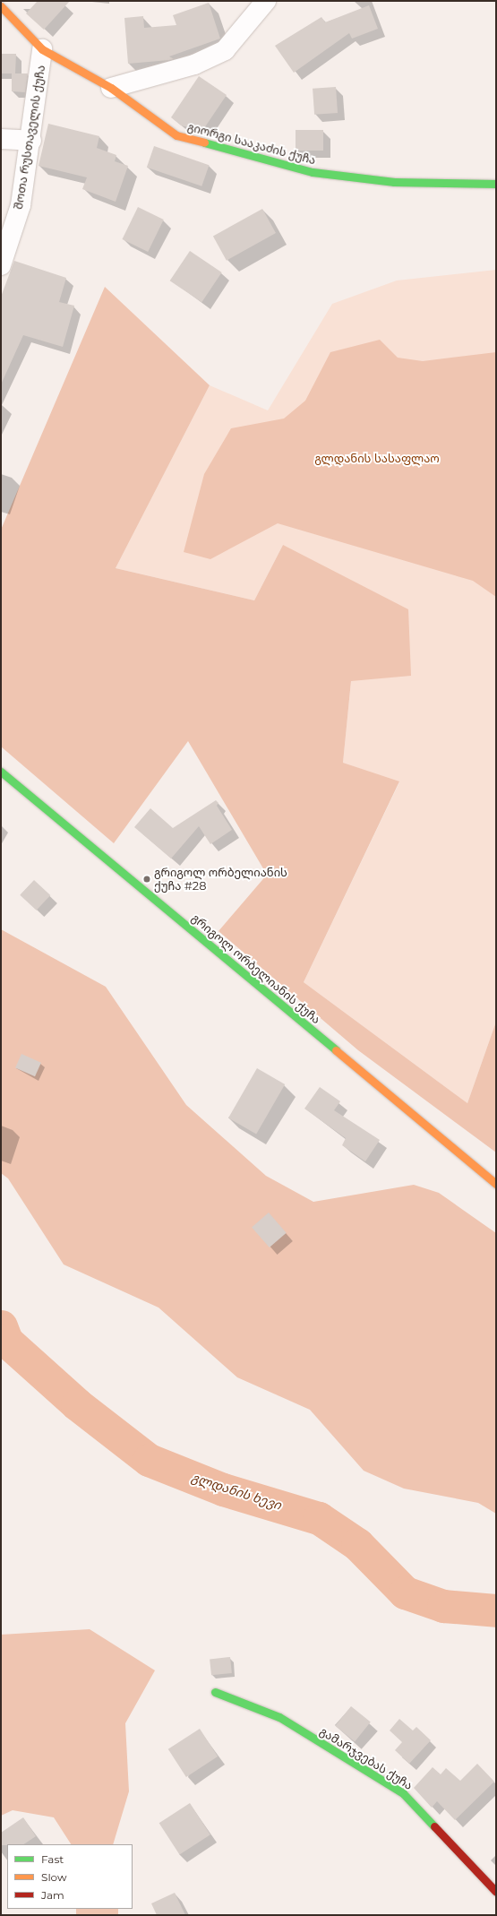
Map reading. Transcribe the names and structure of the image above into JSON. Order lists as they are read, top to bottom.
{
  "streets": {
    "street": [
      "შოთა რუსთაველის ქუჩა",
      "გიორგი სააკაძის ქუჩა",
      "გრიგოლ ორბელიანის ქუჩა",
      "გამარჯვებას ქუჩა"
    ]
  },
  "crossings": [
    ["შოთა რუსთაველის ქუჩა", "გიორგი სააკაძის ქუჩა"]
  ],
  "water": ["გლდანის ხევი"],
  "parks": ["გლდანის სასაფლაო"],
  "places": ["გრიგოლ ორბელიანის ქუჩა #28"],
  "legend": ["Fast", "Slow", "Jam"]
}
